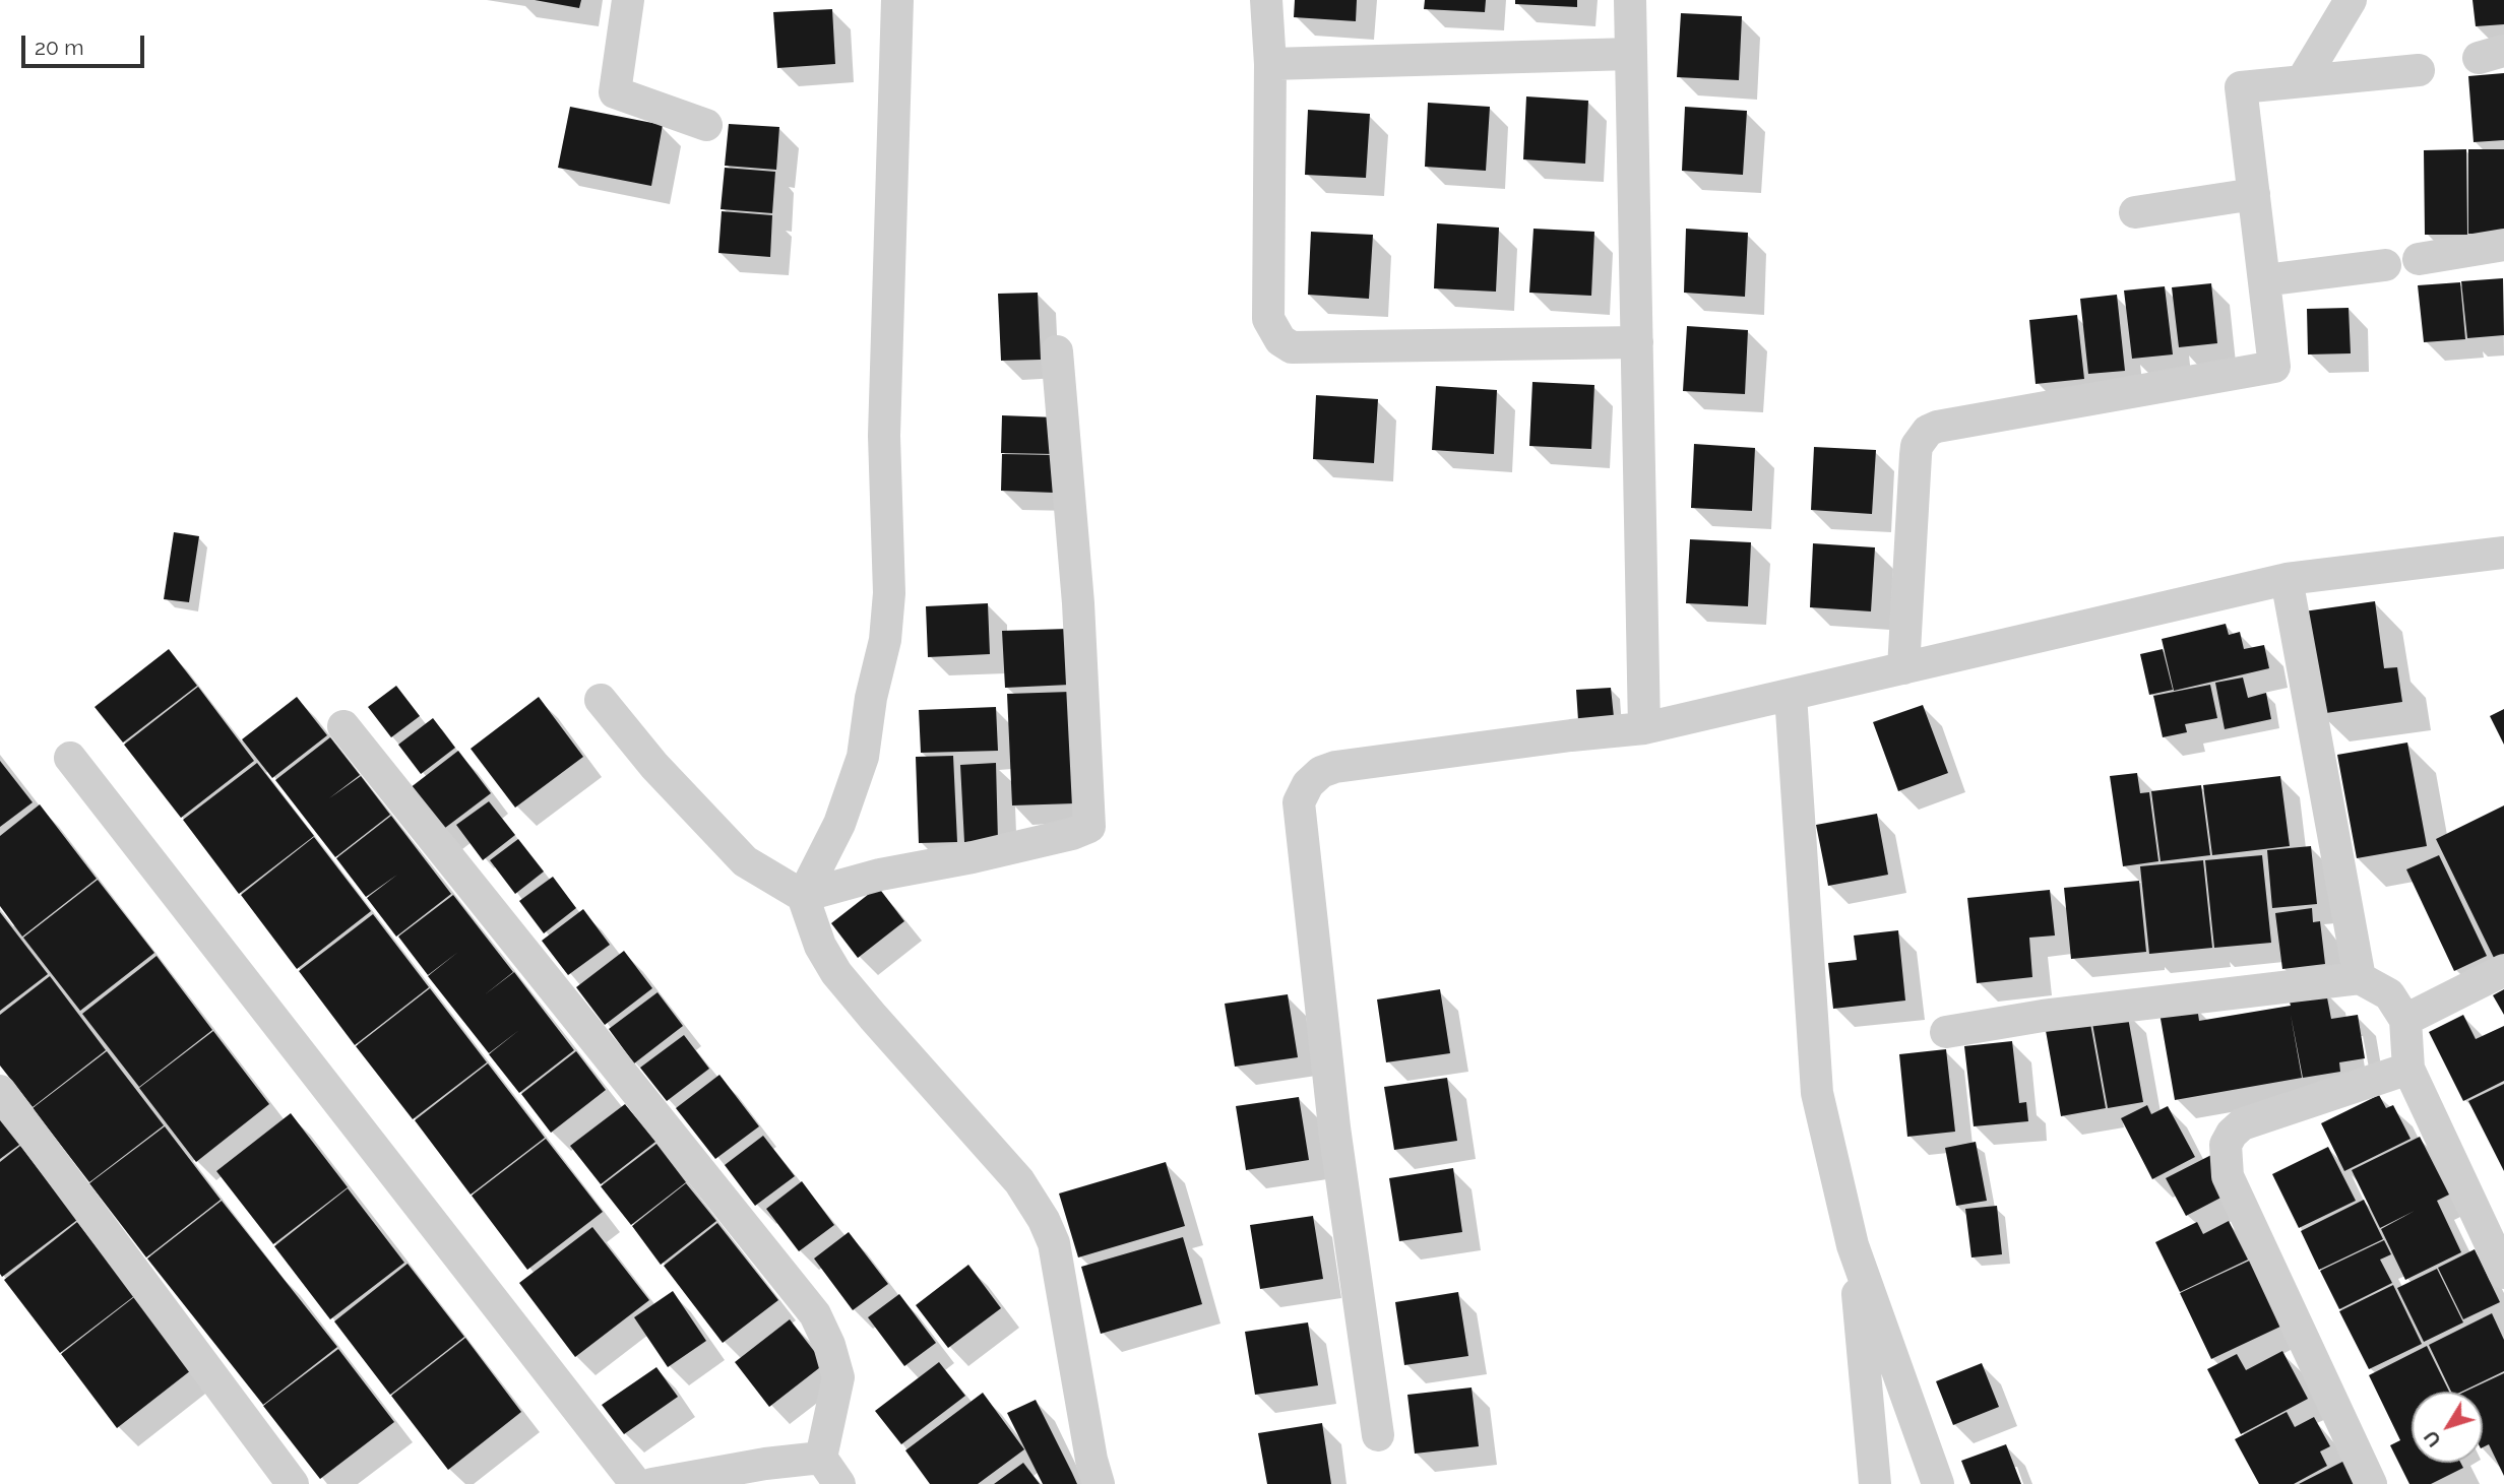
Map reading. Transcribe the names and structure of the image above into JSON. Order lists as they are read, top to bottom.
{
  "scale_bar": "20 m",
  "north": "bottom left"
}
